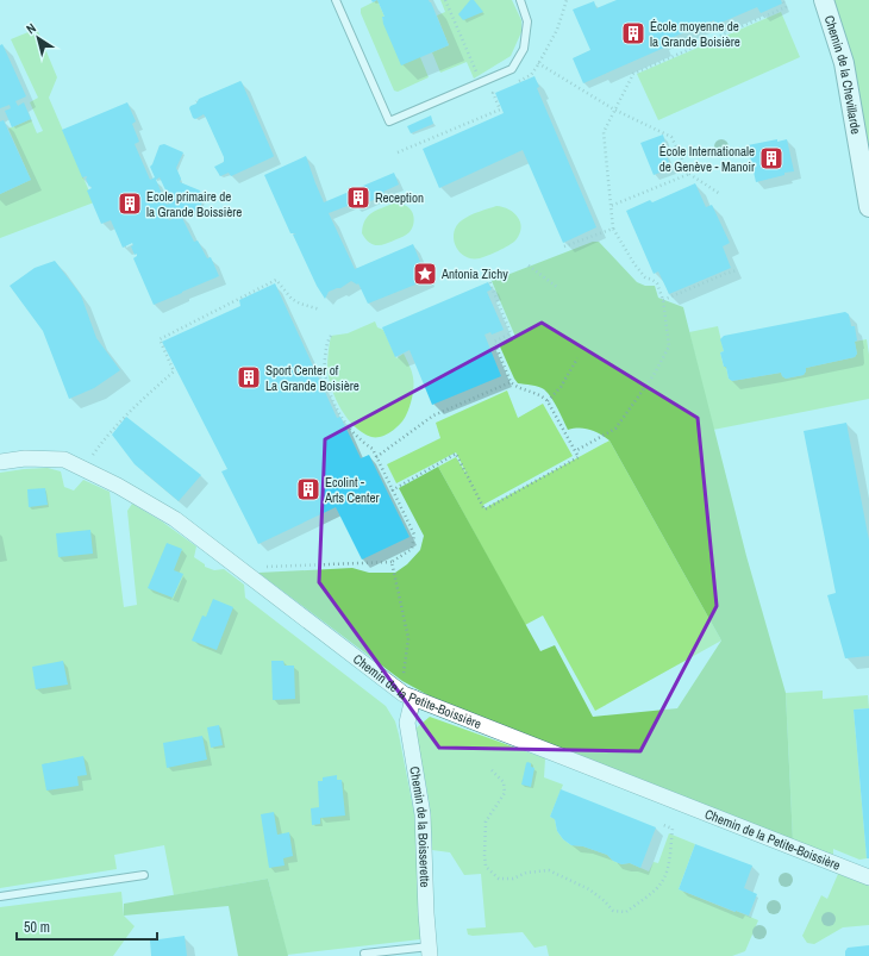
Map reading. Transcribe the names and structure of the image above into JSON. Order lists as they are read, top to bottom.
{
  "streets": {
    "street": ["Chemin de la Chevillarde", "Chemin de la Petite-Boissière", "Chemin de la Boisserette"]
  },
  "crossings": [
    ["Chemin de la Petite-Boissière", "Chemin de la Boisserette"]
  ],
  "places": {
    "building": [
      "École moyenne de la Grande Boisière",
      "École Internationale de Genève - Manoir",
      "Reception",
      "Ecole primaire de la Grande Boissière",
      "Sport Center of La Grande Boisière",
      "Ecolint - Arts Center"
    ],
    "place": ["Antonia Zichy"]
  },
  "scale_bar": "50 m",
  "north": "top left"
}
